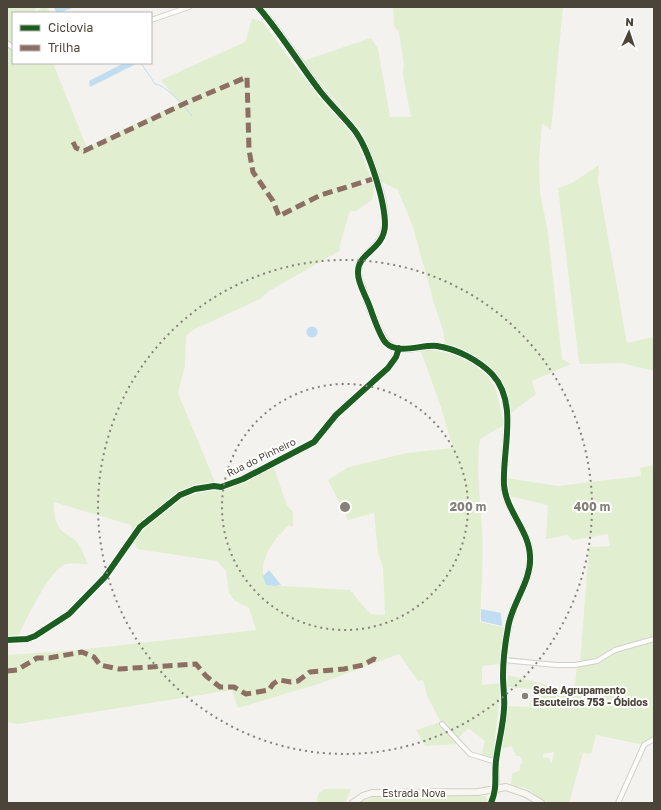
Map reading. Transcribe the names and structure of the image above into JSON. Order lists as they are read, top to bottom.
{
  "streets": {
    "street": ["Rua do Pinheiro", "Estrada Nova"]
  },
  "places": ["Sede Agrupamento Escuteiros 753 - Óbidos"],
  "legend": ["Ciclovia", "Trilha"],
  "north": "top",
  "rings": ["200 m", "400 m"]
}
